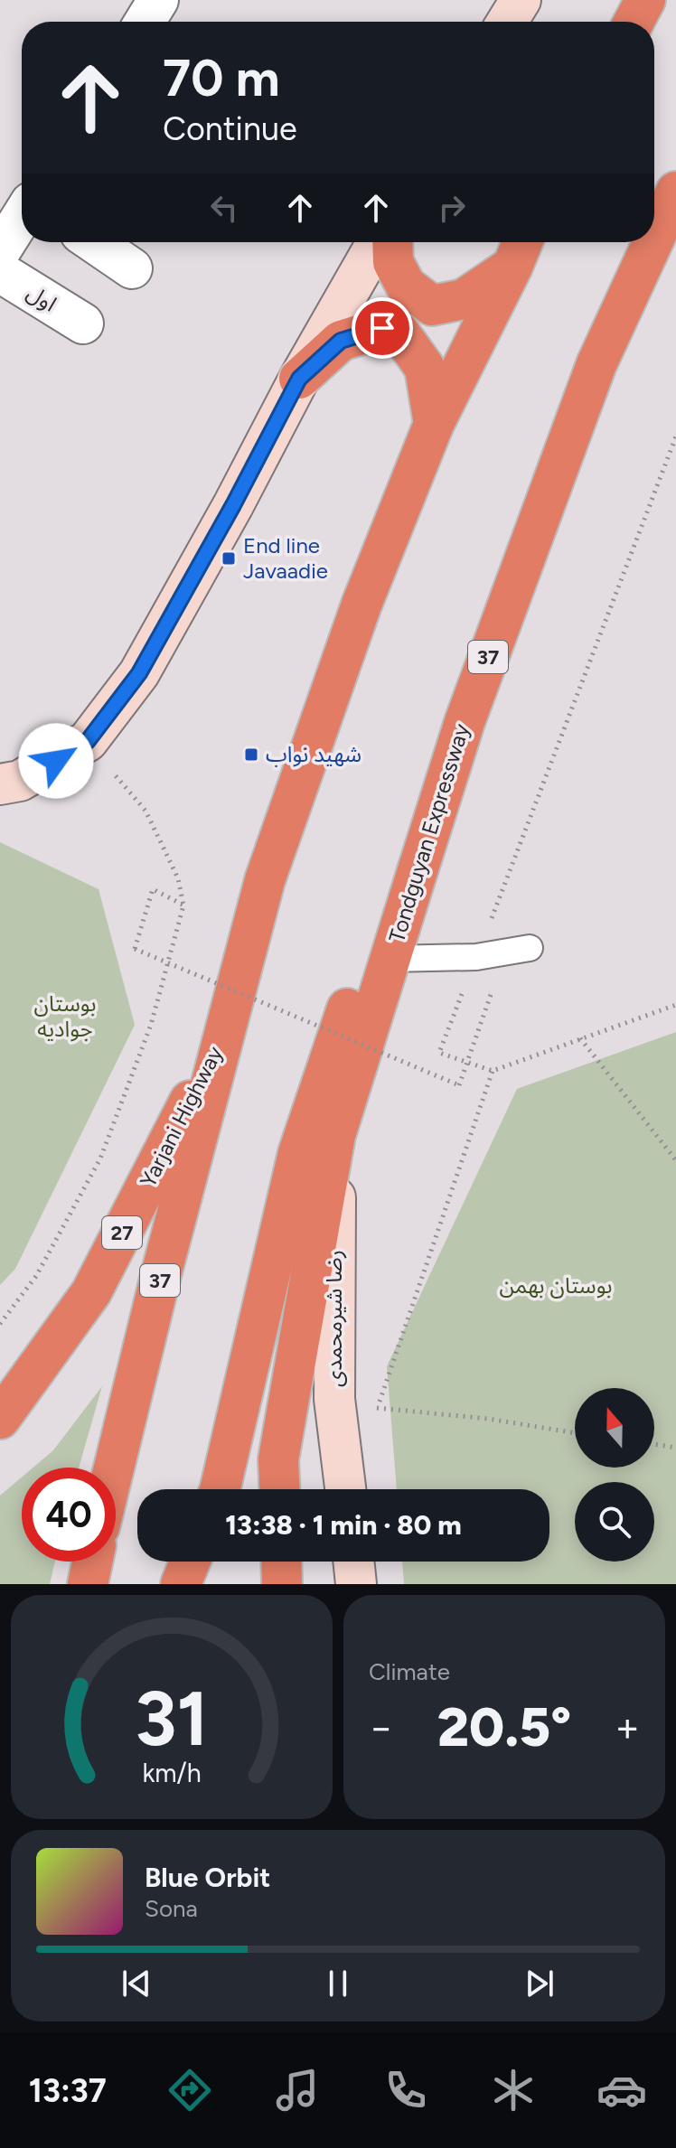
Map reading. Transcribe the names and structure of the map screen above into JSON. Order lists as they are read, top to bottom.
{
  "streets": {
    "highway": [
      "37",
      "Tondguyan Expressway",
      "Yarjani Highway",
      "27"
    ],
    "street": ["اول", "رضا شیرمحمدی"]
  },
  "crossings": [
    ["37", "Yarjani Highway"],
    ["Tondguyan Expressway", "رضا شیرمحمدی"]
  ],
  "parks": ["بوستان جوادیه", "بوستان بهمن"],
  "places": {
    "transit": ["End line Javaadie", "شهید نواب"]
  },
  "north": "top",
  "page": {
    "turn": ["70 m", "Continue"],
    "limit": "40",
    "trip": "13:38 · 1 min · 80 m",
    "tile": "Climate",
    "heat": ["−", "20.5°", "+"],
    "song": ["Blue Orbit", "Sona"],
    "tabs": "13:37",
    "gauge": ["31", "km/h"]
  }
}
